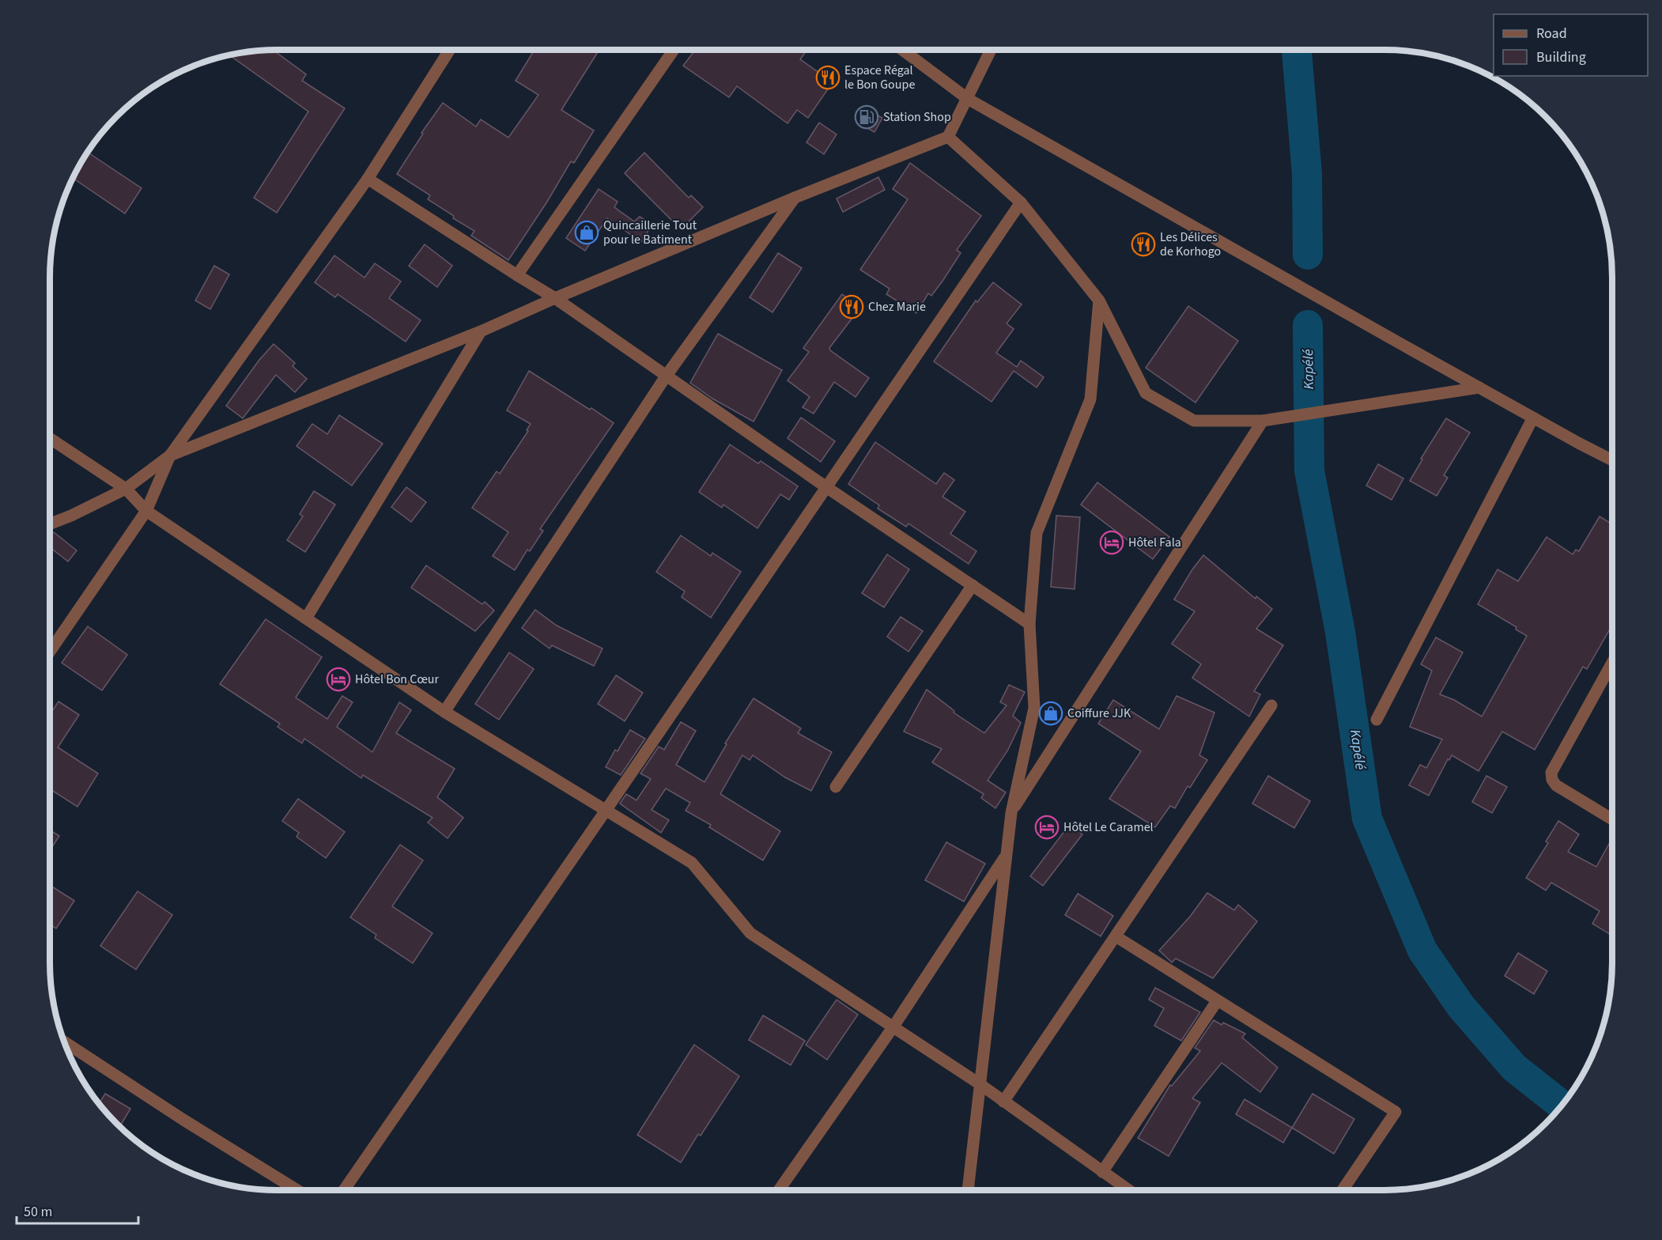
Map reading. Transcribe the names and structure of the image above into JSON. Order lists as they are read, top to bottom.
{
  "water": ["Kapélé"],
  "places": {
    "restaurant": ["Espace Régal le Bon Goupe", "Les Délices de Korhogo", "Chez Marie"],
    "fuel station": ["Station Shop"],
    "shop": ["Quincaillerie Tout pour le Batiment", "Coiffure JJK"],
    "hotel": ["Hôtel Fala", "Hôtel Bon Cœur", "Hôtel Le Caramel"]
  },
  "legend": ["Road", "Building"],
  "scale_bar": "50 m"
}
